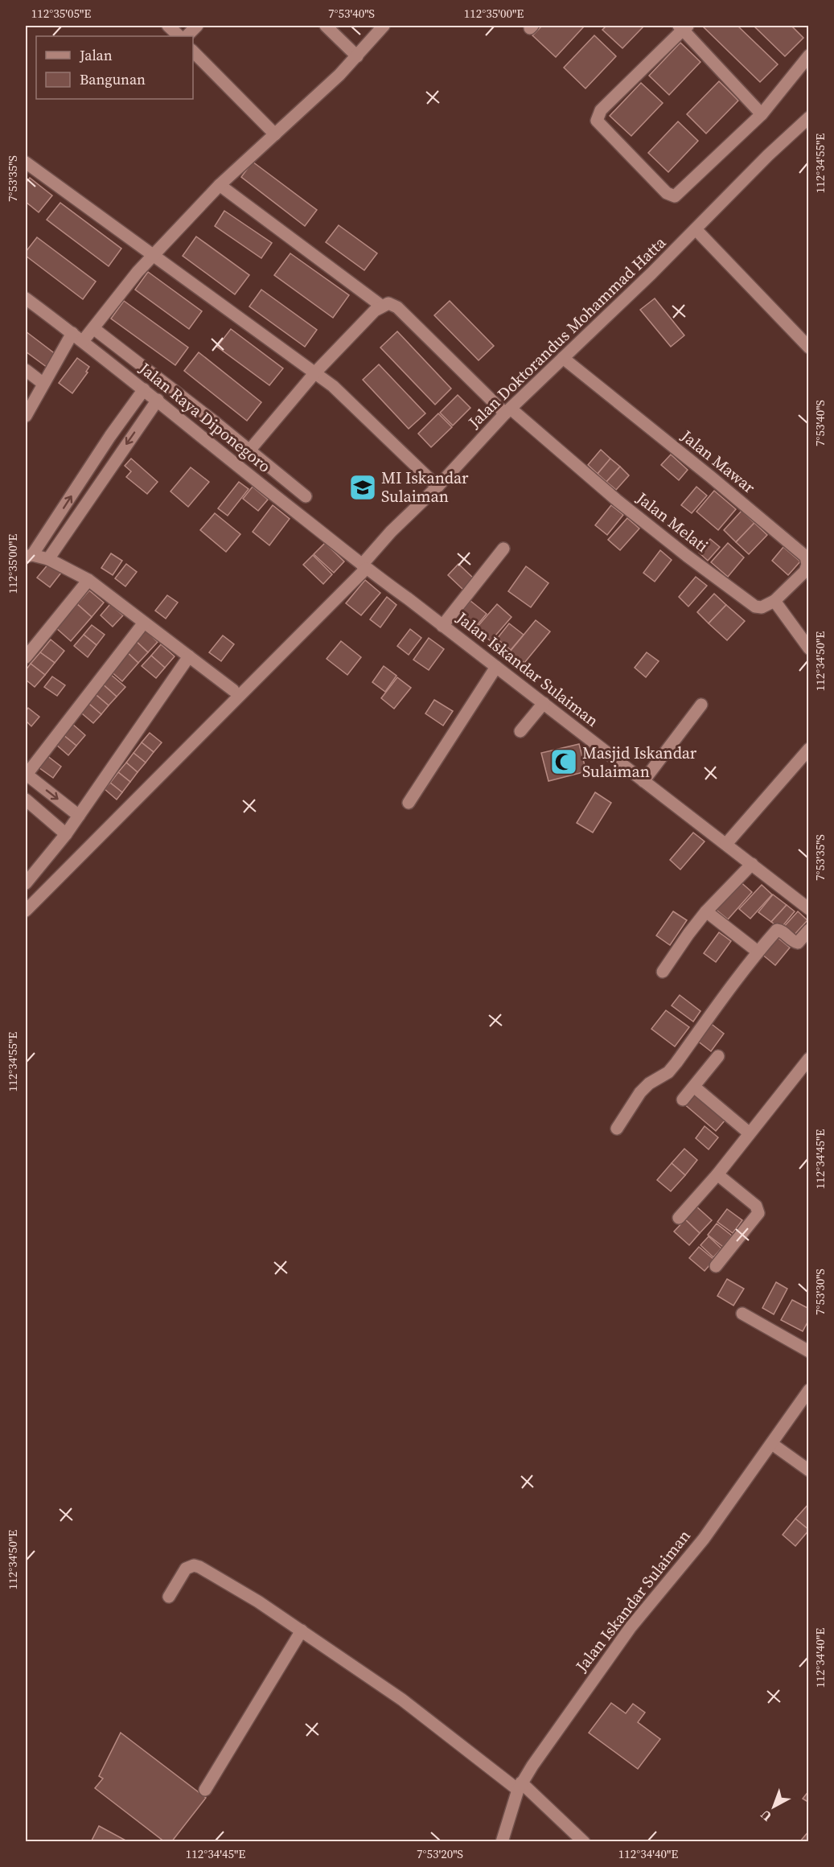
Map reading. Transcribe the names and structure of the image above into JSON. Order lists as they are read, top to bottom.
{
  "streets": {
    "street": [
      "Jalan Doktorandus Mohammad Hatta",
      "Jalan Raya Diponegoro",
      "Jalan Mawar",
      "Jalan Melati",
      "Jalan Iskandar Sulaiman"
    ]
  },
  "crossings": [
    ["Jalan Doktorandus Mohammad Hatta", "Jalan Raya Diponegoro"],
    ["Jalan Doktorandus Mohammad Hatta", "Jalan Mawar"],
    ["Jalan Doktorandus Mohammad Hatta", "Jalan Melati"],
    ["Jalan Doktorandus Mohammad Hatta", "Jalan Iskandar Sulaiman"],
    ["Jalan Raya Diponegoro", "Jalan Iskandar Sulaiman"],
    ["Jalan Mawar", "Jalan Melati"]
  ],
  "places": {
    "school or university": ["MI Iskandar Sulaiman"],
    "mosque": ["Masjid Iskandar Sulaiman"]
  },
  "legend": ["Jalan", "Bangunan"],
  "north": "bottom left",
  "coordinates": [
    "112°35'05\"E",
    "7°53'40\"S",
    "112°35'00\"E",
    "112°34'55\"E",
    "7°53'35\"S",
    "112°34'50\"E",
    "112°34'45\"E",
    "7°53'30\"S",
    "112°34'40\"E",
    "7°53'20\"S"
  ]
}
